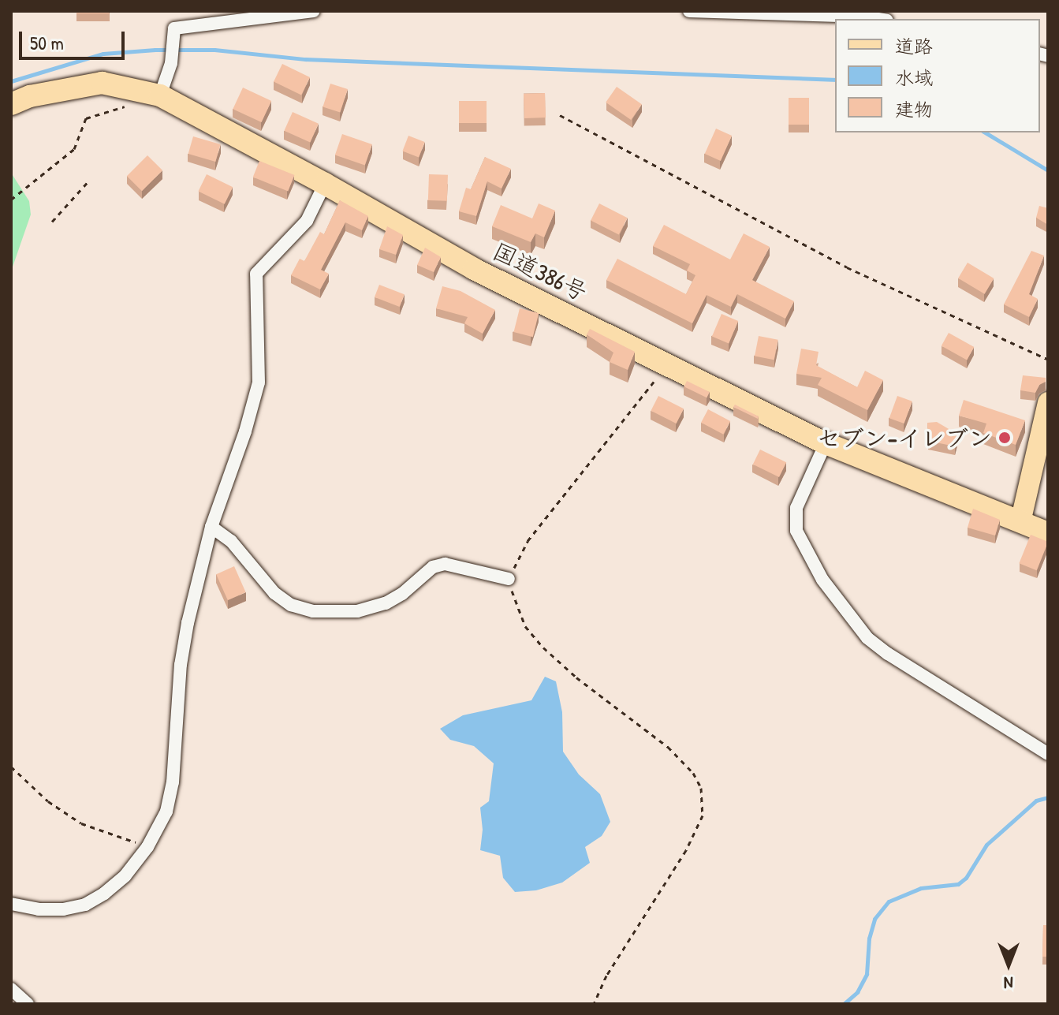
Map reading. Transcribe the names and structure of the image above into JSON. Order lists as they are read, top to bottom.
{
  "streets": {
    "highway": ["国道386号"]
  },
  "places": ["セブン-イレブン"],
  "legend": ["道路", "水域", "建物"],
  "scale_bar": "50 m",
  "north": "bottom"
}
